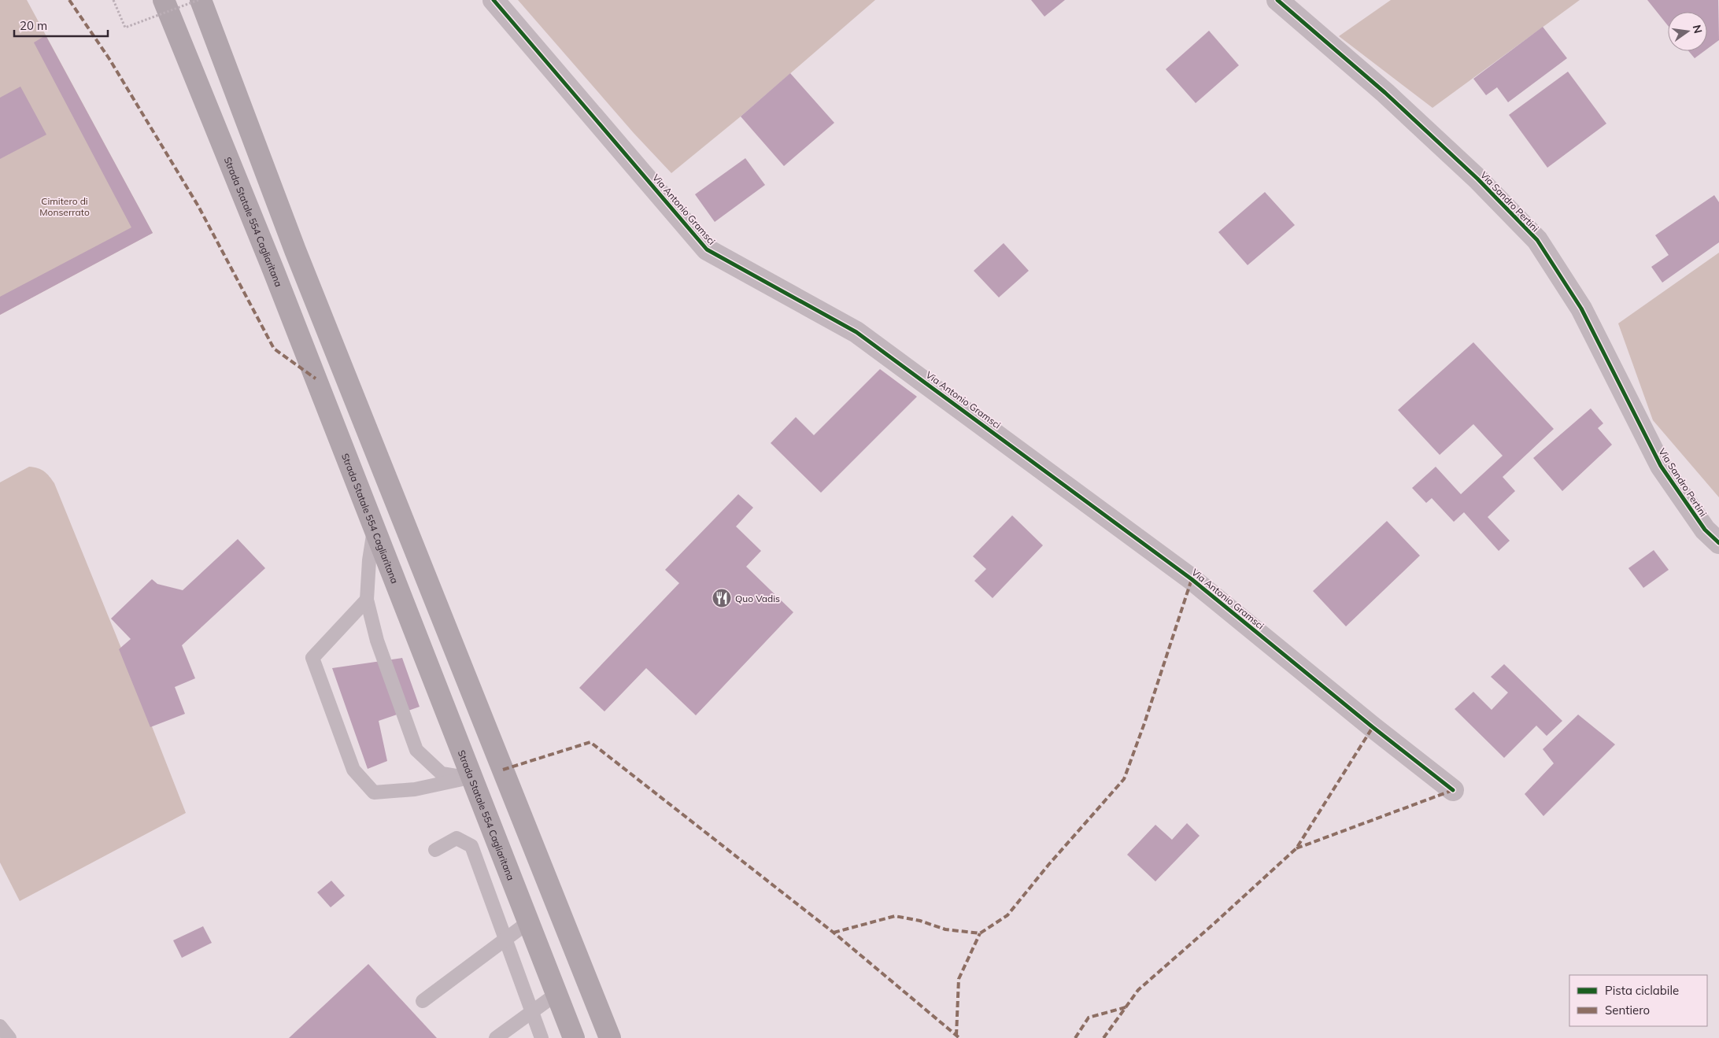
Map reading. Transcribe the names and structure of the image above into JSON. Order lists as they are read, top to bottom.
{
  "streets": {
    "main road": ["Strada Statale 554 Cagliaritana"],
    "street": ["Via Sandro Pertini", "Via Antonio Gramsci"]
  },
  "parks": ["Cimitero di Monserrato"],
  "places": {
    "restaurant": ["Quo Vadis"]
  },
  "legend": ["Pista ciclabile", "Sentiero"],
  "scale_bar": "20 m",
  "north": "right"
}
